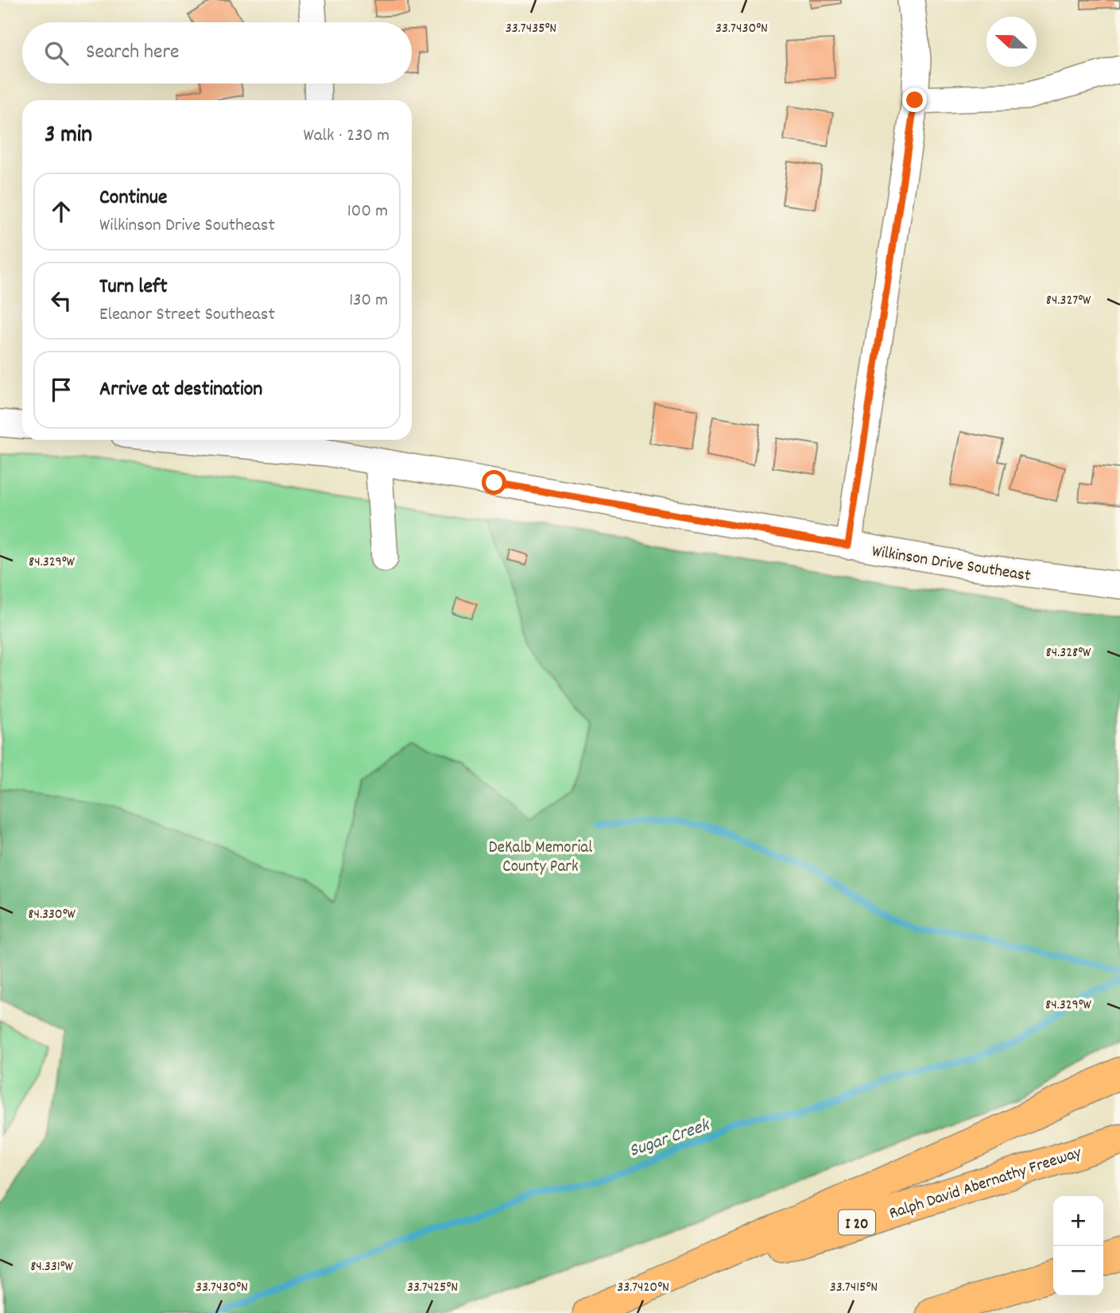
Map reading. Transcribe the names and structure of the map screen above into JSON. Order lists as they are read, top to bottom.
{
  "streets": {
    "highway": ["Ralph David Abernathy Freeway", "I 20"],
    "street": ["Wilkinson Drive Southeast"]
  },
  "water": ["Sugar Creek"],
  "parks": ["DeKalb Memorial County Park"],
  "north": "left",
  "page": {
    "search": "Search here",
    "heading": ["3 min", "Walk · 230 m"],
    "list": [
      ["Continue", "Wilkinson Drive Southeast", "100 m"],
      ["Turn left", "Eleanor Street Southeast", "130 m"],
      "Arrive at destination"
    ],
    "map_buttons": ["+", "−"]
  },
  "coordinates": [
    "33.7435°N",
    "33.7430°N",
    "84.327°W",
    "84.329°W",
    "84.328°W",
    "84.330°W",
    "84.331°W",
    "33.7425°N",
    "33.7420°N",
    "33.7415°N"
  ]
}
